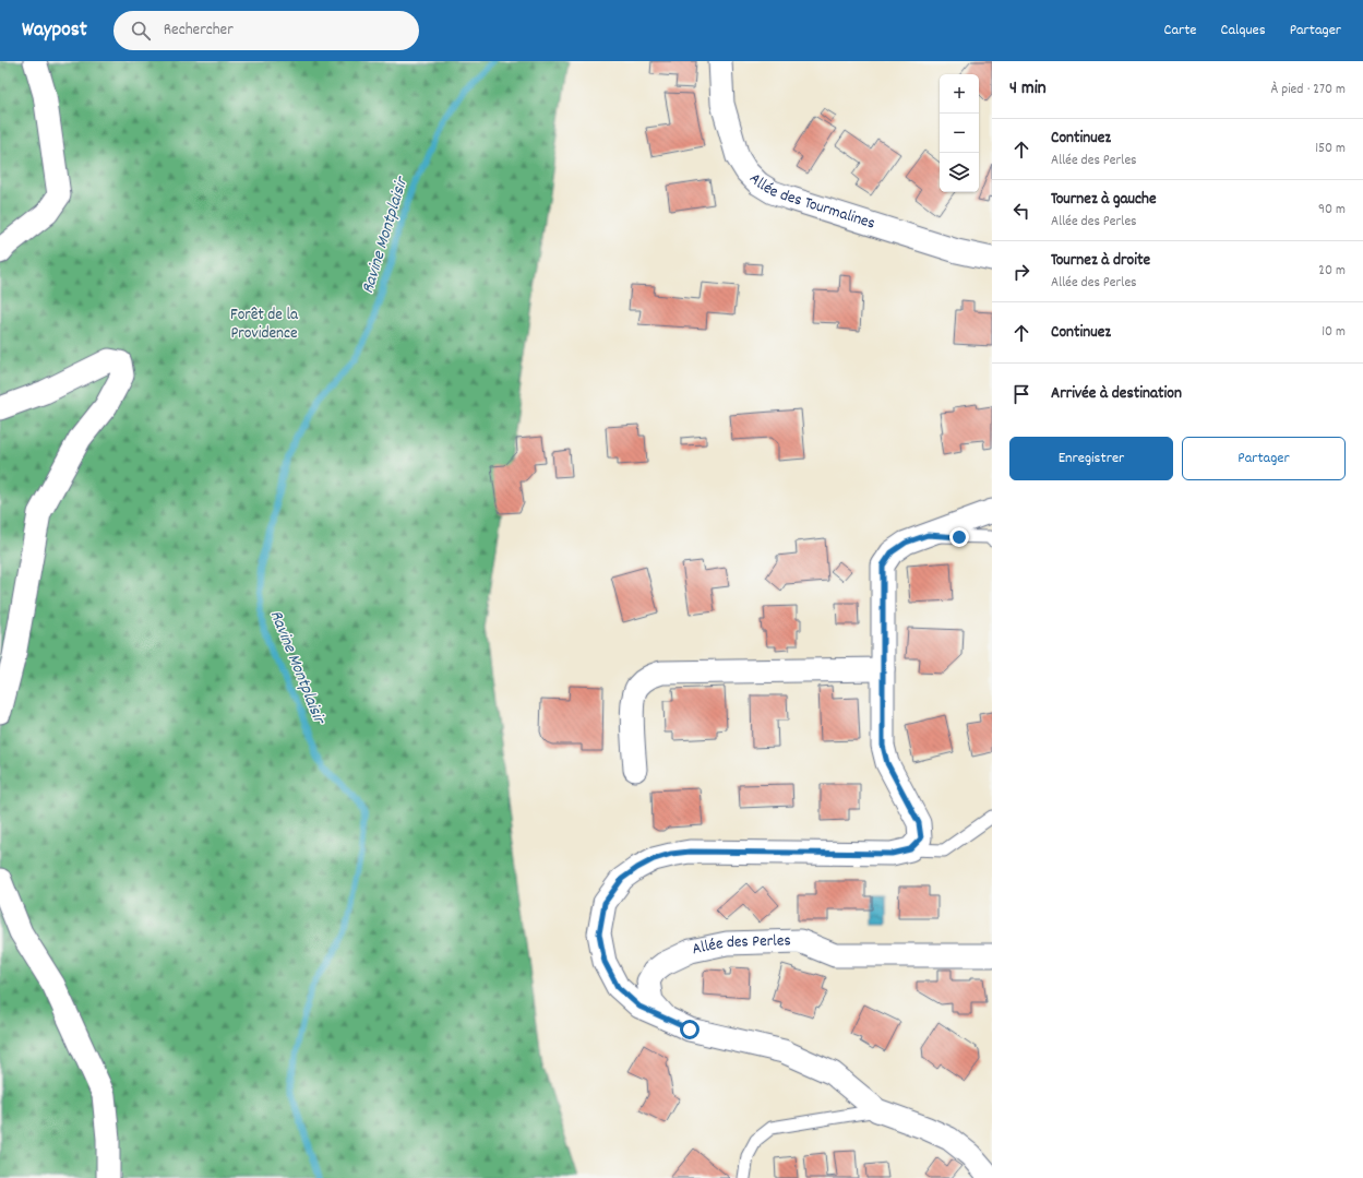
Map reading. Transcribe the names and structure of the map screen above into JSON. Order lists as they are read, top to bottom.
{
  "streets": {
    "street": ["Allée des Tourmalines", "Allée des Perles"]
  },
  "water": ["Ravine Montplaisir"],
  "parks": ["Forêt de la Providence"],
  "page": {
    "header": "Waypost",
    "search": "Rechercher",
    "nav": ["Carte", "Calques", "Partager"],
    "heading": ["4 min", "À pied · 270 m"],
    "map_buttons": ["+", "−"],
    "list": [
      ["Continuez", "Allée des Perles", "150 m"],
      ["Tournez à gauche", "Allée des Perles", "90 m"],
      ["Tournez à droite", "Allée des Perles", "20 m"],
      ["Continuez", "10 m"],
      "Arrivée à destination"
    ],
    "buttons": ["Enregistrer", "Partager"]
  }
}
